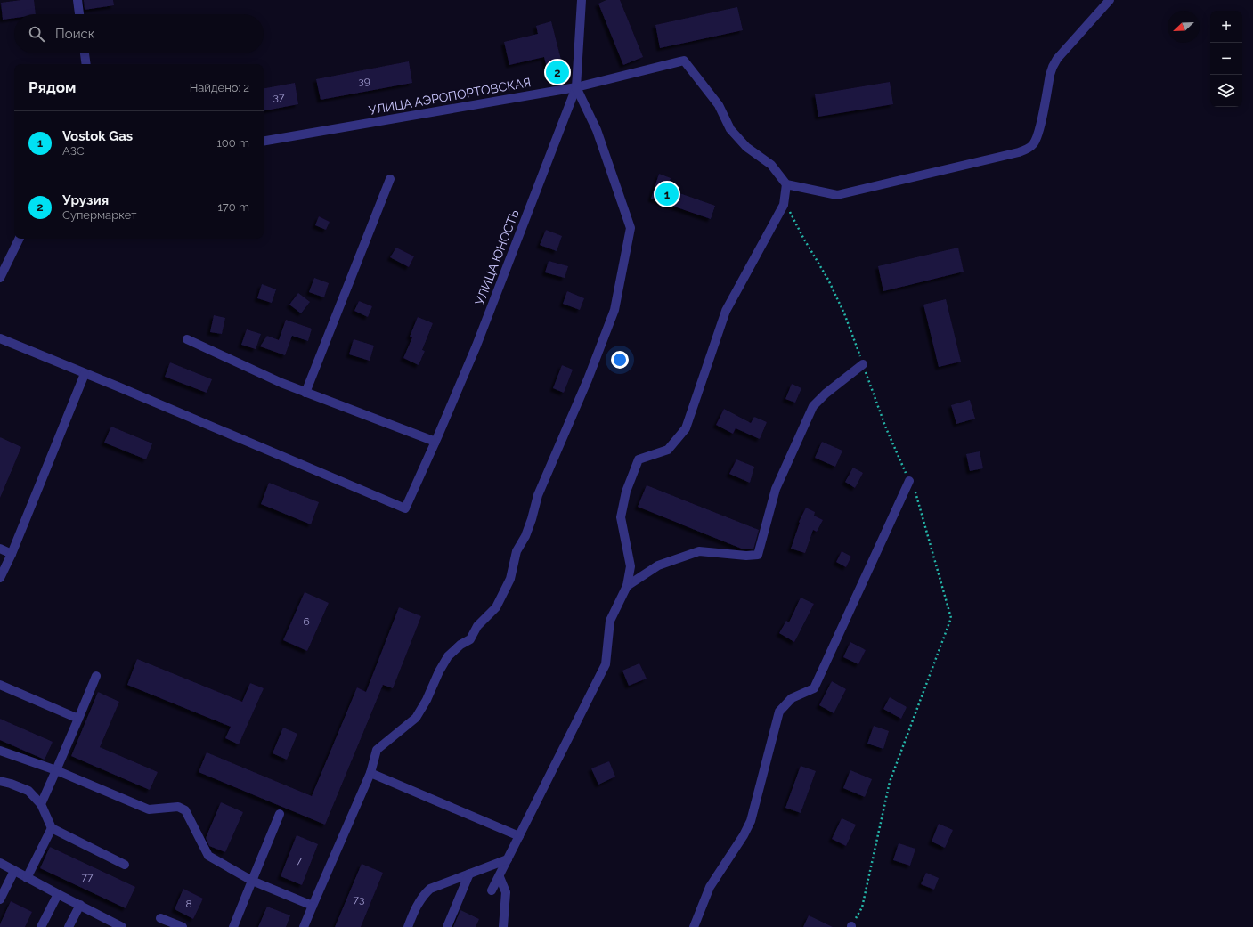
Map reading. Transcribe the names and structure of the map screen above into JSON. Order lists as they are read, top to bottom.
{
  "streets": {
    "street": ["УЛИЦА АЭРОПОРТОВСКАЯ", "УЛИЦА ЮНОСТЬ"]
  },
  "crossings": [
    ["УЛИЦА АЭРОПОРТОВСКАЯ", "УЛИЦА ЮНОСТЬ"]
  ],
  "house_numbers": [
    "39",
    "37",
    "6",
    "7",
    "77",
    "73",
    "8"
  ],
  "north": "bottom left",
  "page": {
    "map_buttons": ["+", "−"],
    "search": "Поиск",
    "pins": ["2", "1"],
    "heading": ["Рядом", "Найдено: 2"],
    "list": [
      {
        "mark": "1",
        "name": "Vostok Gas",
        "note": "АЗС",
        "value": "100 m"
      },
      {
        "mark": "2",
        "name": "Урузия",
        "note": "Супермаркет",
        "value": "170 m"
      }
    ]
  }
}
